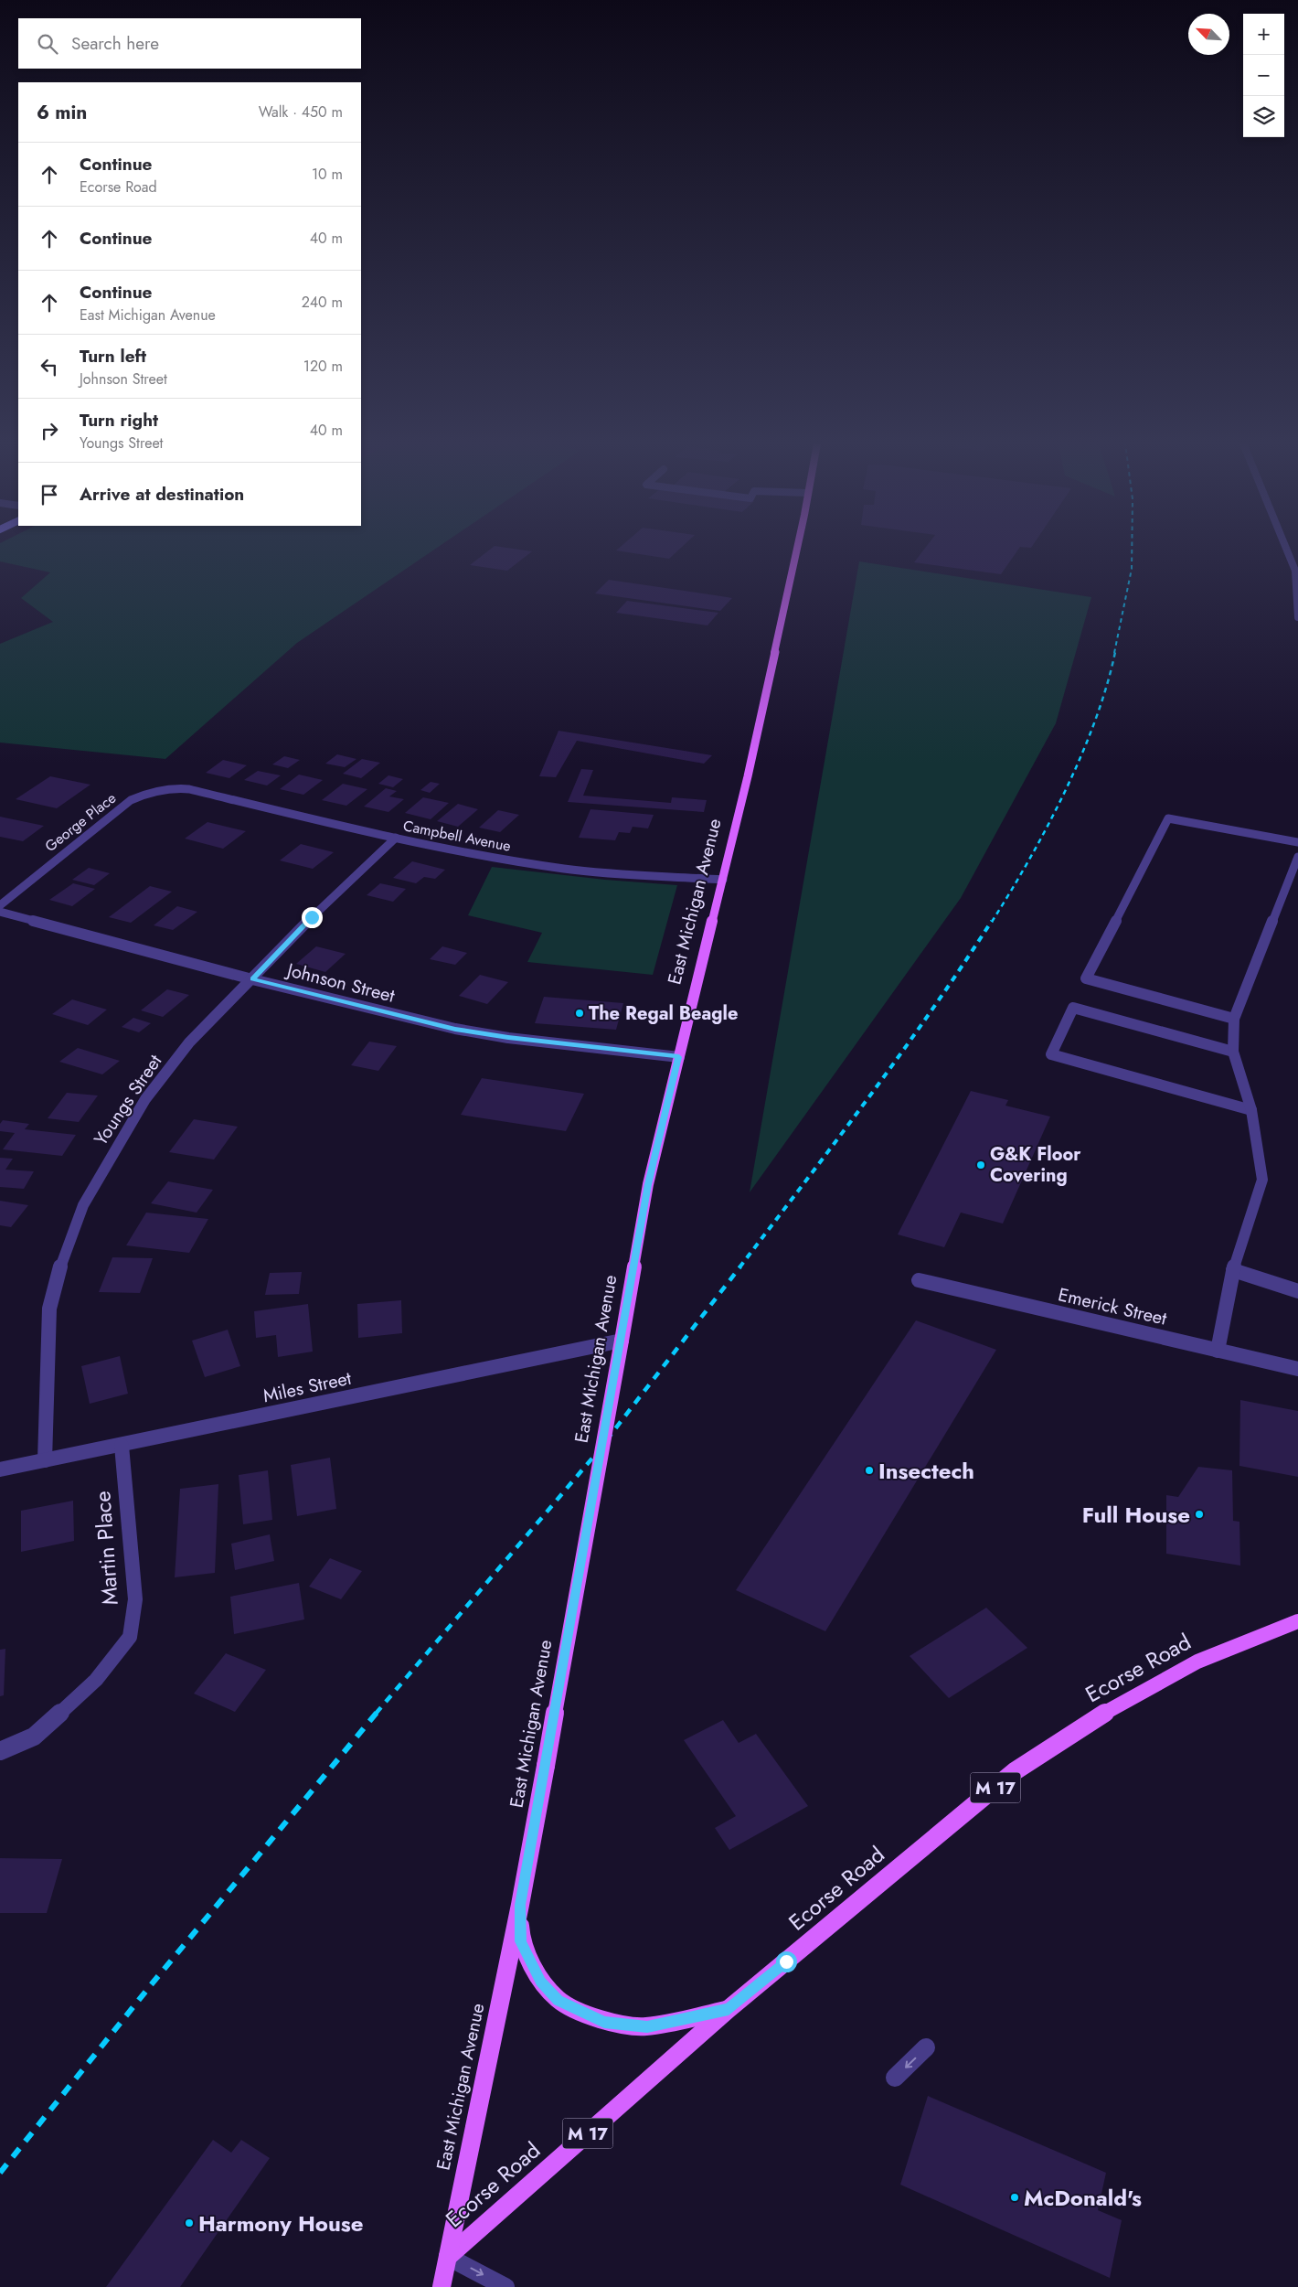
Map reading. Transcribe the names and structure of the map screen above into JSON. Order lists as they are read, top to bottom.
{
  "streets": {
    "main road": ["East Michigan Avenue", "Ecorse Road", "M 17"],
    "street": [
      "George Place",
      "Campbell Avenue",
      "Johnson Street",
      "Youngs Street",
      "Emerick Street",
      "Miles Street",
      "Martin Place"
    ]
  },
  "crossings": [
    ["George Place", "Campbell Avenue"],
    ["Campbell Avenue", "East Michigan Avenue"],
    ["Campbell Avenue", "Youngs Street"],
    ["East Michigan Avenue", "Johnson Street"],
    ["East Michigan Avenue", "Miles Street"],
    ["East Michigan Avenue", "Ecorse Road"],
    ["Johnson Street", "Youngs Street"],
    ["Youngs Street", "Miles Street"],
    ["Miles Street", "Martin Place"]
  ],
  "places": [
    "The Regal Beagle",
    "G&K Floor Covering",
    "Insectech",
    "Full House",
    "McDonald's",
    "Harmony House"
  ],
  "north": "top left",
  "page": {
    "map_buttons": ["+", "−"],
    "search": "Search here",
    "heading": ["6 min", "Walk · 450 m"],
    "list": [
      ["Continue", "Ecorse Road", "10 m"],
      ["Continue", "40 m"],
      ["Continue", "East Michigan Avenue", "240 m"],
      ["Turn left", "Johnson Street", "120 m"],
      ["Turn right", "Youngs Street", "40 m"],
      "Arrive at destination"
    ]
  }
}
